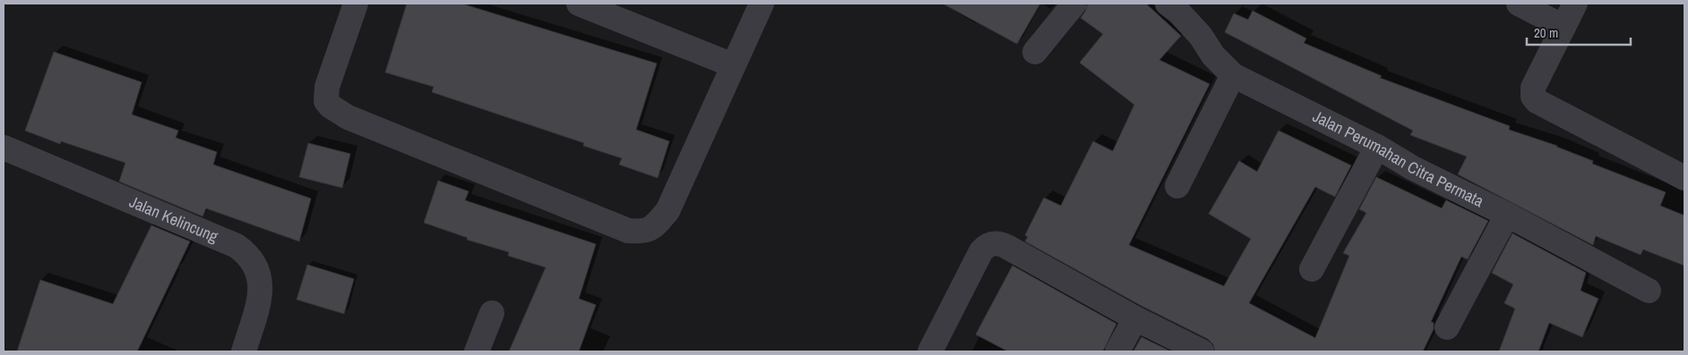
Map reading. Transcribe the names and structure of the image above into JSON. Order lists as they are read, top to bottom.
{
  "streets": {
    "street": ["Jalan Perumahan Citra Permata", "Jalan Kelincung"]
  },
  "scale_bar": "20 m"
}
